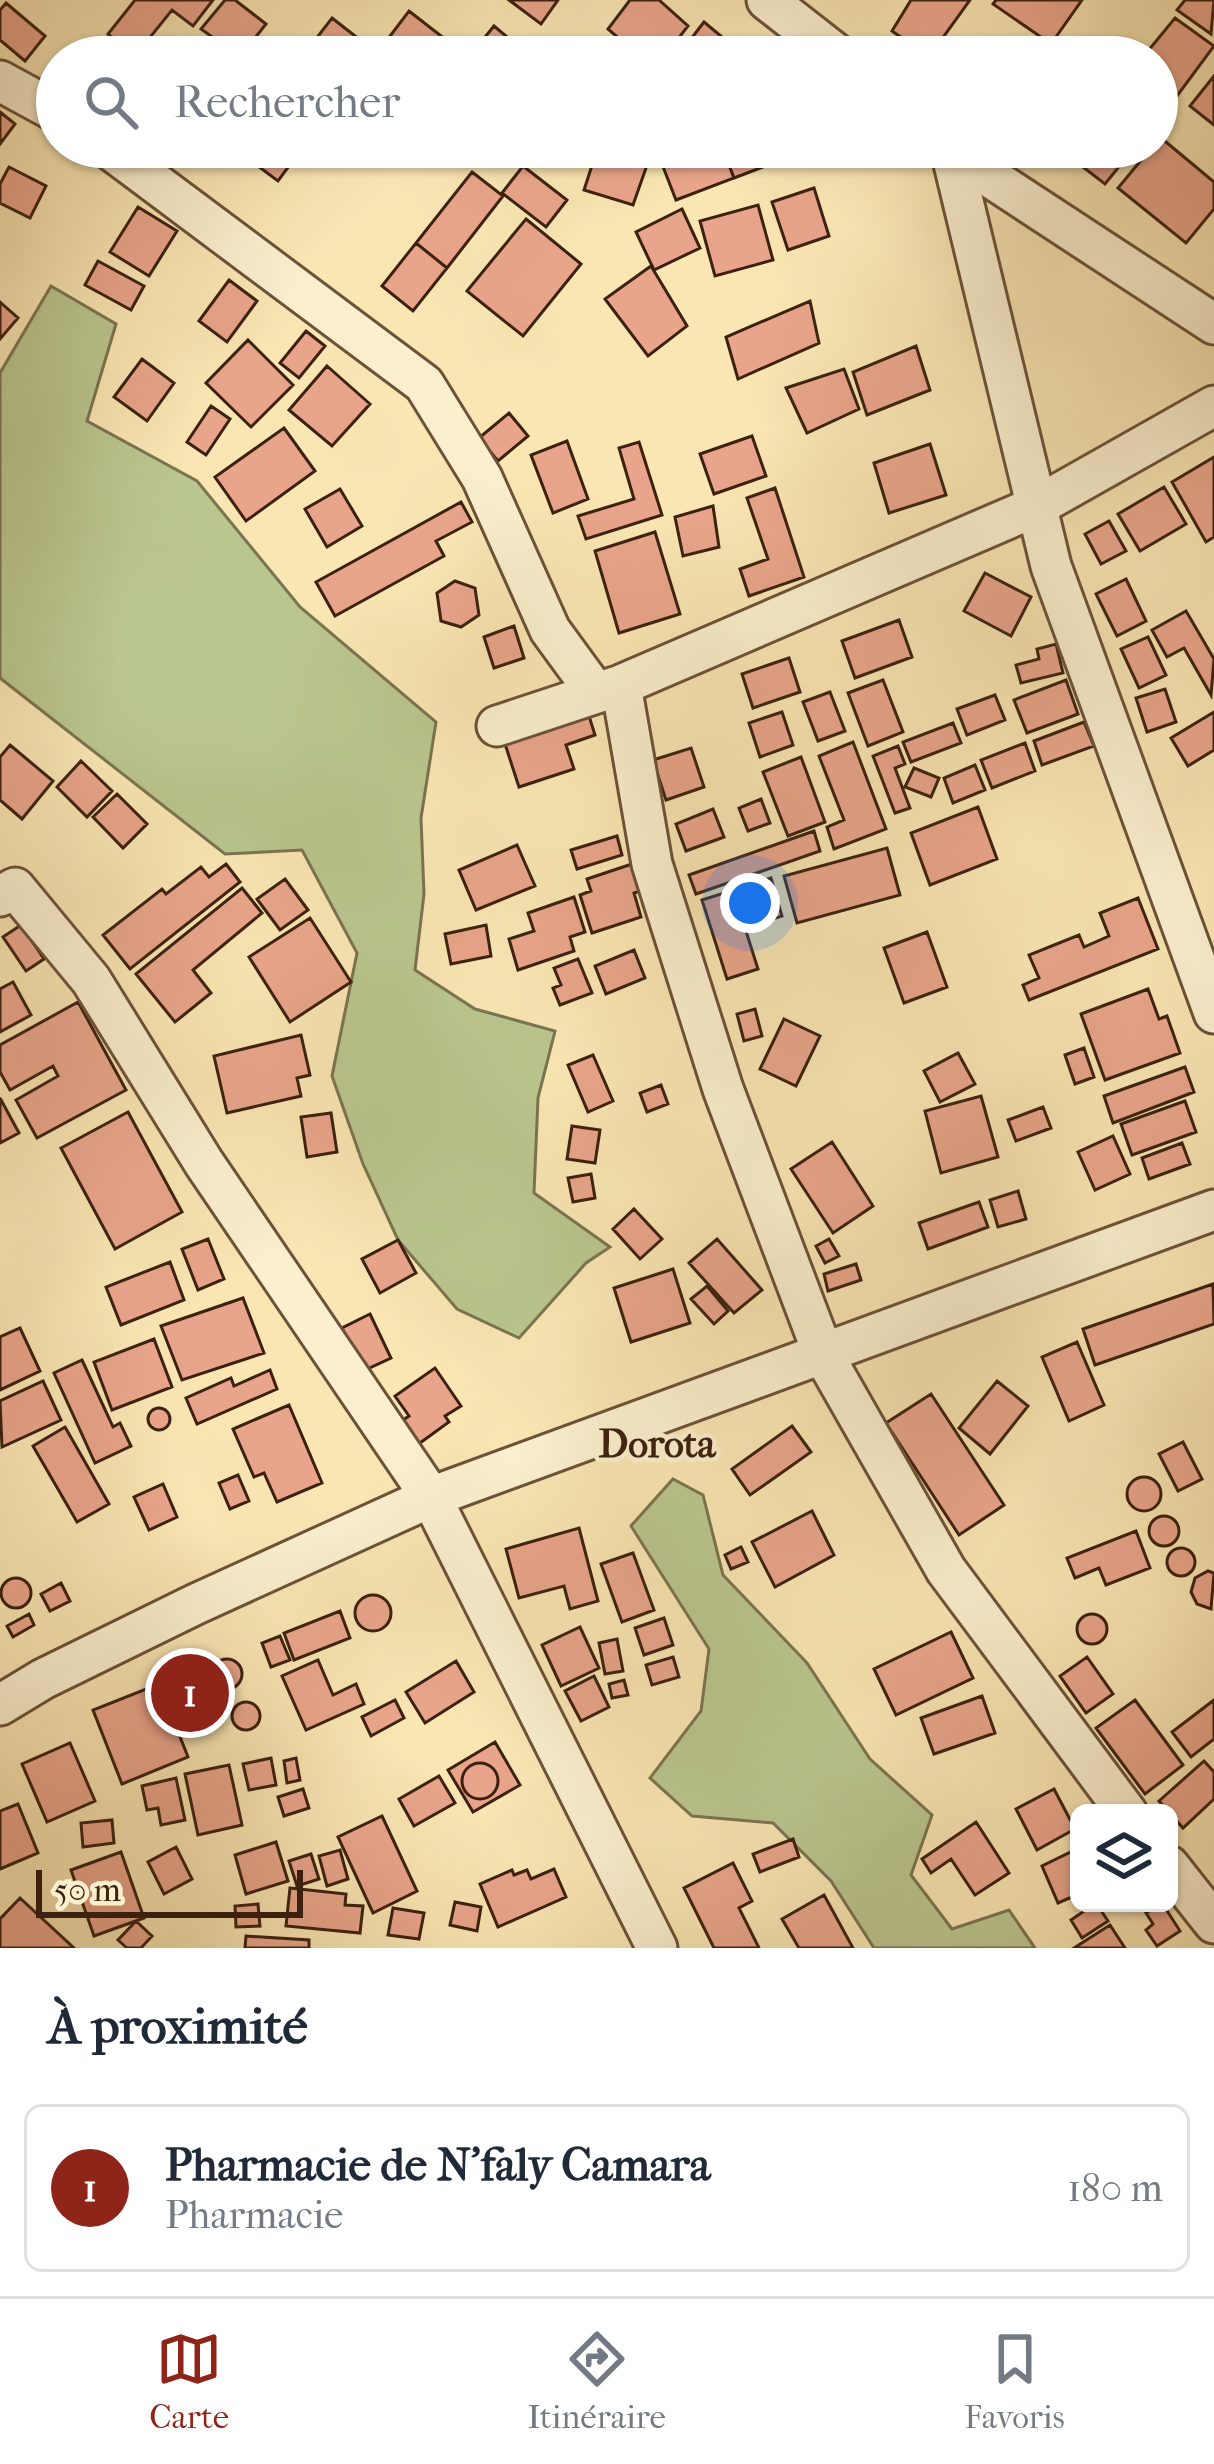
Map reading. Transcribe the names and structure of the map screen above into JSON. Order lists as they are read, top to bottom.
{
  "districts": ["Dorota"],
  "scale_bar": "50 m",
  "page": {
    "search": "Rechercher",
    "pins": "1",
    "scale": "50 m",
    "heading": "À proximité",
    "list": [
      {
        "mark": "1",
        "name": "Pharmacie de N'faly Camara",
        "note": "Pharmacie",
        "value": "180 m"
      }
    ],
    "nav": ["Carte", "Itinéraire", "Favoris"]
  }
}
